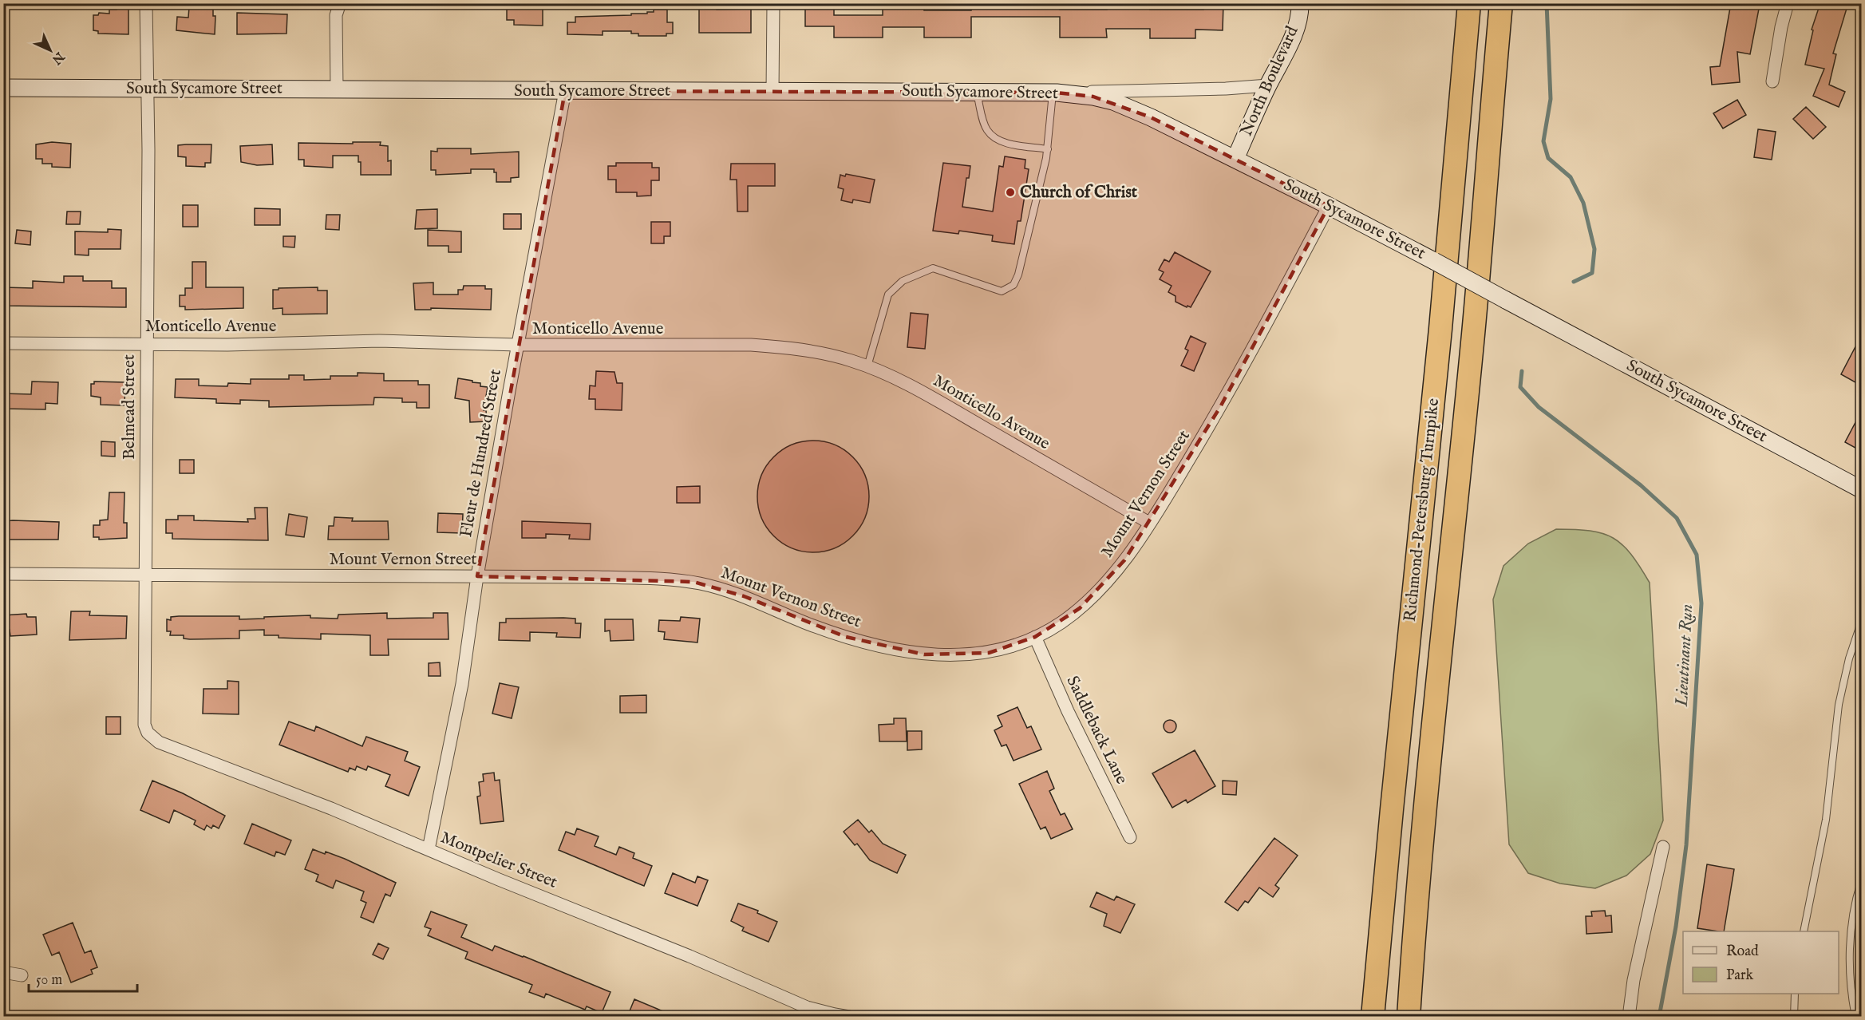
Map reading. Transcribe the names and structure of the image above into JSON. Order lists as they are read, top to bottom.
{
  "streets": {
    "highway": ["Richmond-Petersburg Turnpike"],
    "main road": ["North Boulevard", "South Sycamore Street"],
    "street": [
      "Monticello Avenue",
      "Belmead Street",
      "Fleur de Hundred Street",
      "Mount Vernon Street",
      "Saddleback Lane",
      "Montpelier Street"
    ]
  },
  "crossings": [
    ["North Boulevard", "South Sycamore Street"],
    ["South Sycamore Street", "Belmead Street"],
    ["South Sycamore Street", "Fleur de Hundred Street"],
    ["South Sycamore Street", "Mount Vernon Street"],
    ["Monticello Avenue", "Belmead Street"],
    ["Monticello Avenue", "Fleur de Hundred Street"],
    ["Monticello Avenue", "Mount Vernon Street"],
    ["Belmead Street", "Mount Vernon Street"],
    ["Belmead Street", "Montpelier Street"],
    ["Fleur de Hundred Street", "Mount Vernon Street"],
    ["Fleur de Hundred Street", "Montpelier Street"],
    ["Mount Vernon Street", "Saddleback Lane"]
  ],
  "water": ["Lieutinant Run"],
  "places": ["Church of Christ"],
  "legend": ["Road", "Park"],
  "scale_bar": "50 m",
  "north": "bottom right"
}
